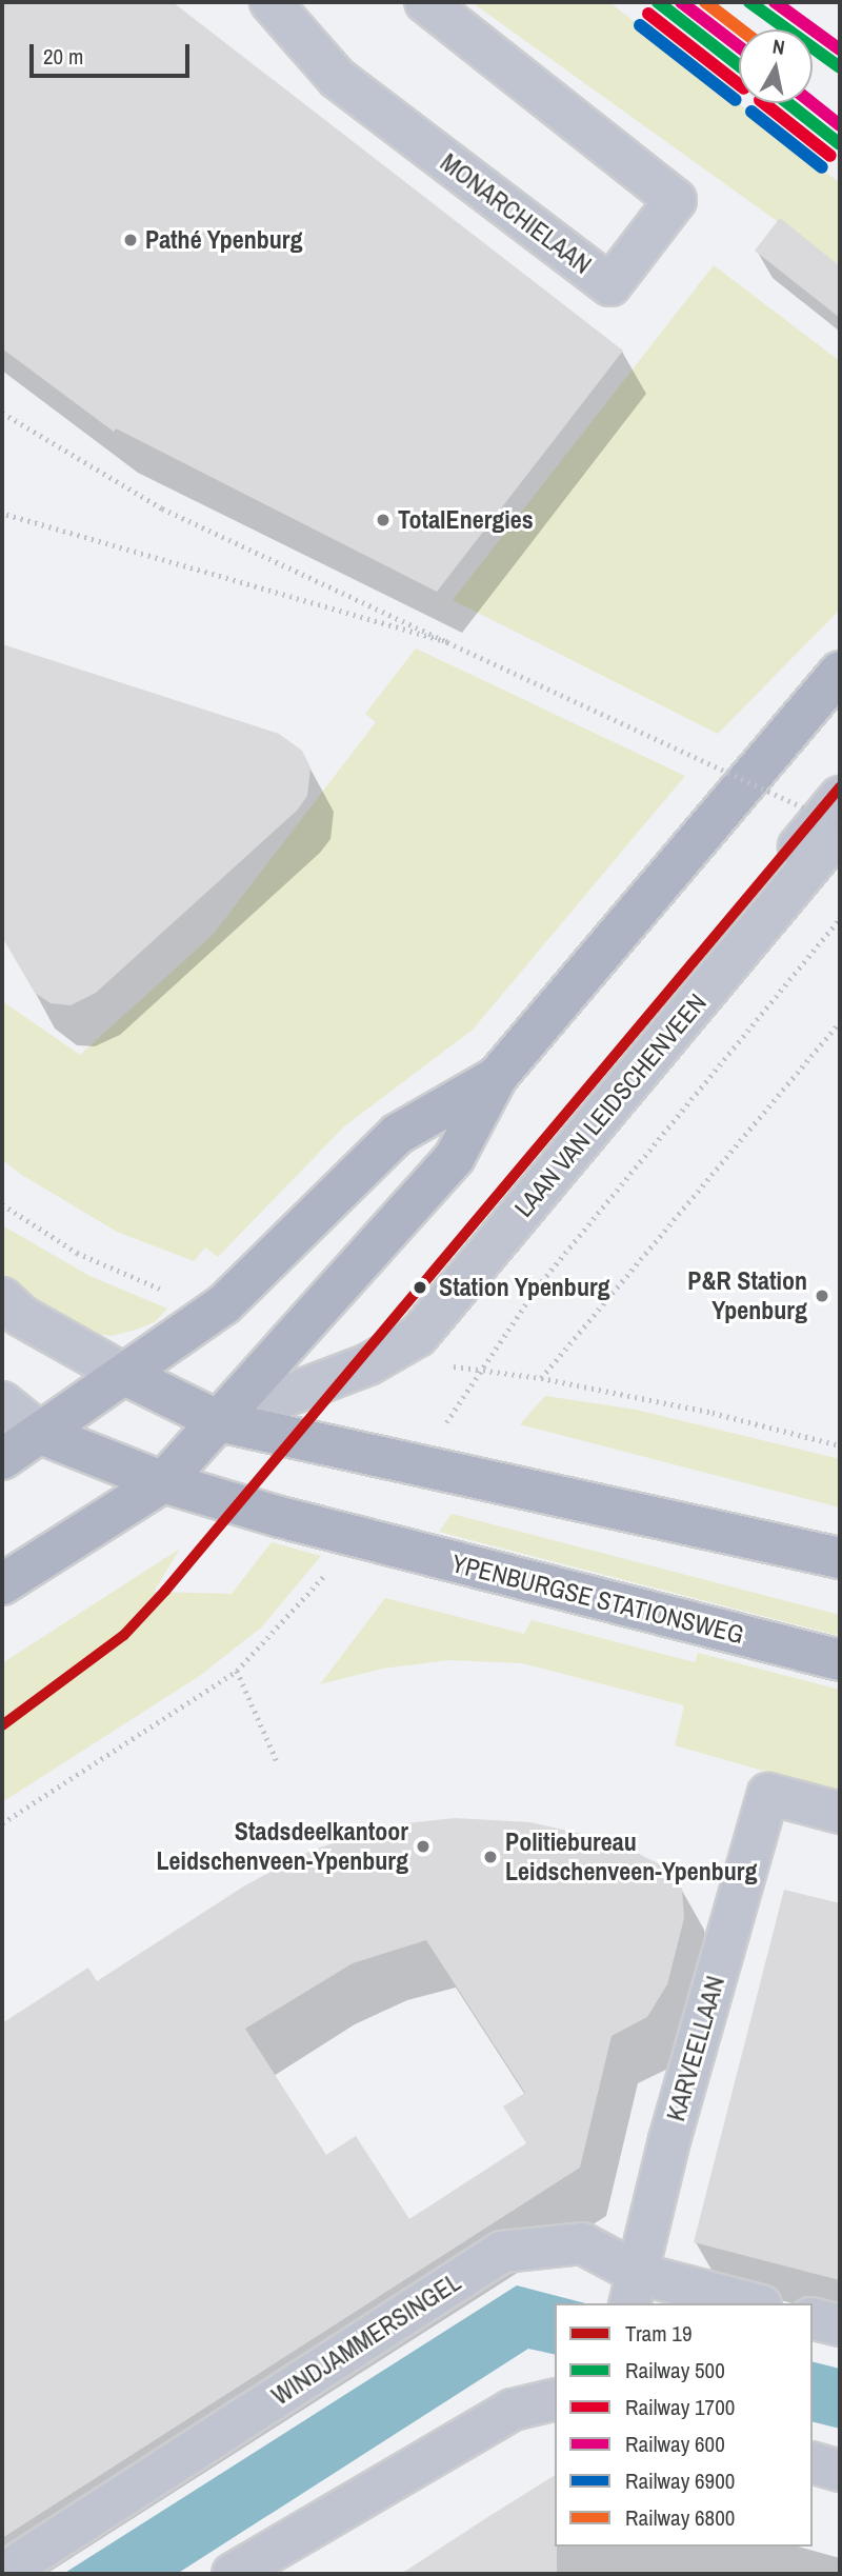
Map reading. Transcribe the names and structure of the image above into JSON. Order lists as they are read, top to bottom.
{
  "streets": {
    "main road": ["LAAN VAN LEIDSCHENVEEN", "YPENBURGSE STATIONSWEG"],
    "street": ["MONARCHIELAAN", "KARVEELLAAN", "WINDJAMMERSINGEL"]
  },
  "crossings": [
    ["LAAN VAN LEIDSCHENVEEN", "YPENBURGSE STATIONSWEG"],
    ["KARVEELLAAN", "WINDJAMMERSINGEL"]
  ],
  "places": [
    "Pathé Ypenburg",
    "TotalEnergies",
    "Station Ypenburg",
    "P&R Station Ypenburg",
    "Stadsdeelkantoor Leidschenveen-Ypenburg",
    "Politiebureau Leidschenveen-Ypenburg"
  ],
  "lines": [
    "rail line 500",
    "rail line 600",
    "rail line 6800",
    "rail line 1700",
    "rail line 6900",
    "tram line 19"
  ],
  "legend": [
    "Tram 19",
    "Railway 500",
    "Railway 1700",
    "Railway 600",
    "Railway 6900",
    "Railway 6800"
  ],
  "scale_bar": "20 m",
  "north": "top"
}
